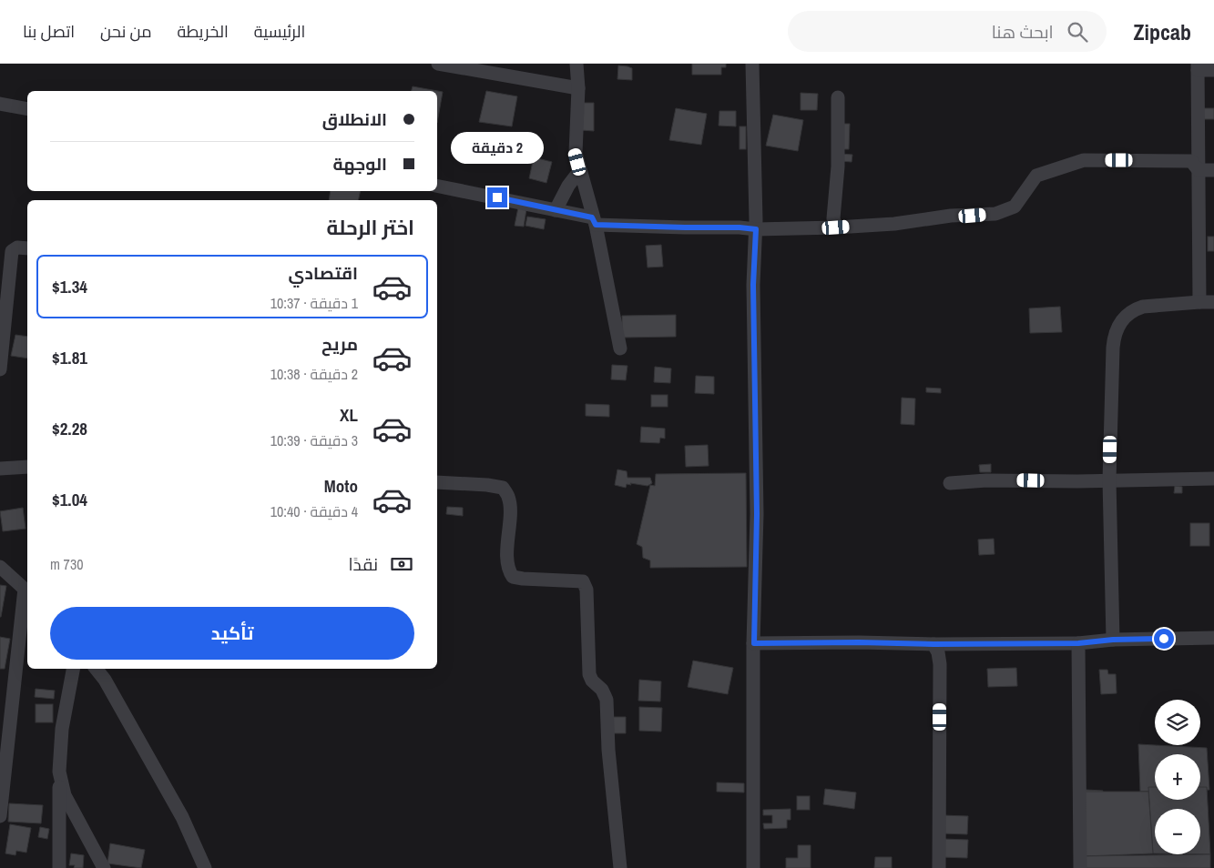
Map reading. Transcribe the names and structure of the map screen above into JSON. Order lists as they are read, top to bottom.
{
  "page": {
    "header": "Zipcab",
    "search": "ابحث هنا",
    "nav": [
      "الرئيسية",
      "الخريطة",
      "من نحن",
      "اتصل بنا"
    ],
    "banner": ["الانطلاق", "الوجهة"],
    "bubble": "2 دقيقة",
    "heading": "اختر الرحلة",
    "list": [
      {
        "name": "اقتصادي",
        "note": "1 دقيقة · 10:37",
        "value": "$1.34"
      },
      {
        "name": "مريح",
        "note": "2 دقيقة · 10:38",
        "value": "$1.81"
      },
      {
        "name": "XL",
        "note": "3 دقيقة · 10:39",
        "value": "$2.28"
      },
      {
        "name": "Moto",
        "note": "4 دقيقة · 10:40",
        "value": "$1.04"
      }
    ],
    "pay": ["نقدًا", "730 m"],
    "buttons": "تأكيد",
    "map_buttons": ["+", "−"]
  }
}
